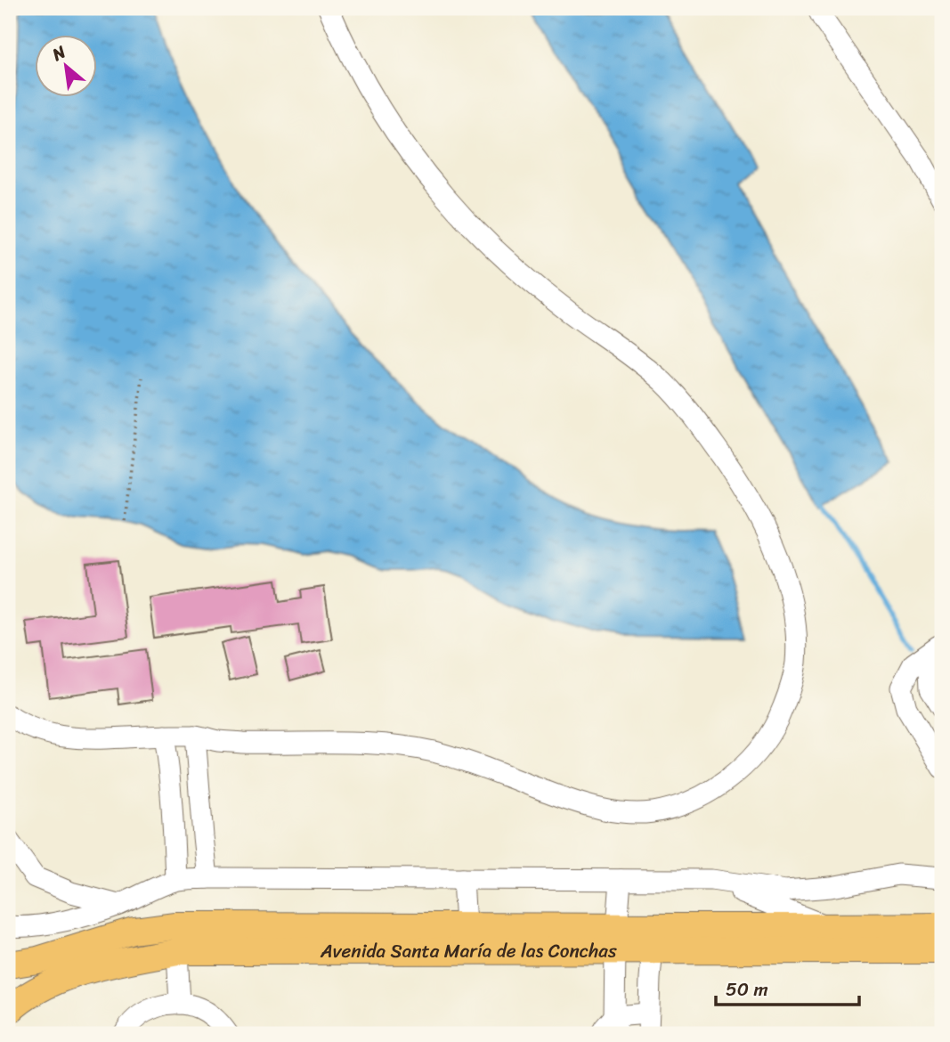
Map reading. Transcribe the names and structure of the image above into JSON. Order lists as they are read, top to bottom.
{
  "streets": {
    "main road": ["Avenida Santa María de las Conchas"]
  },
  "scale_bar": "50 m",
  "north": "top left"
}
